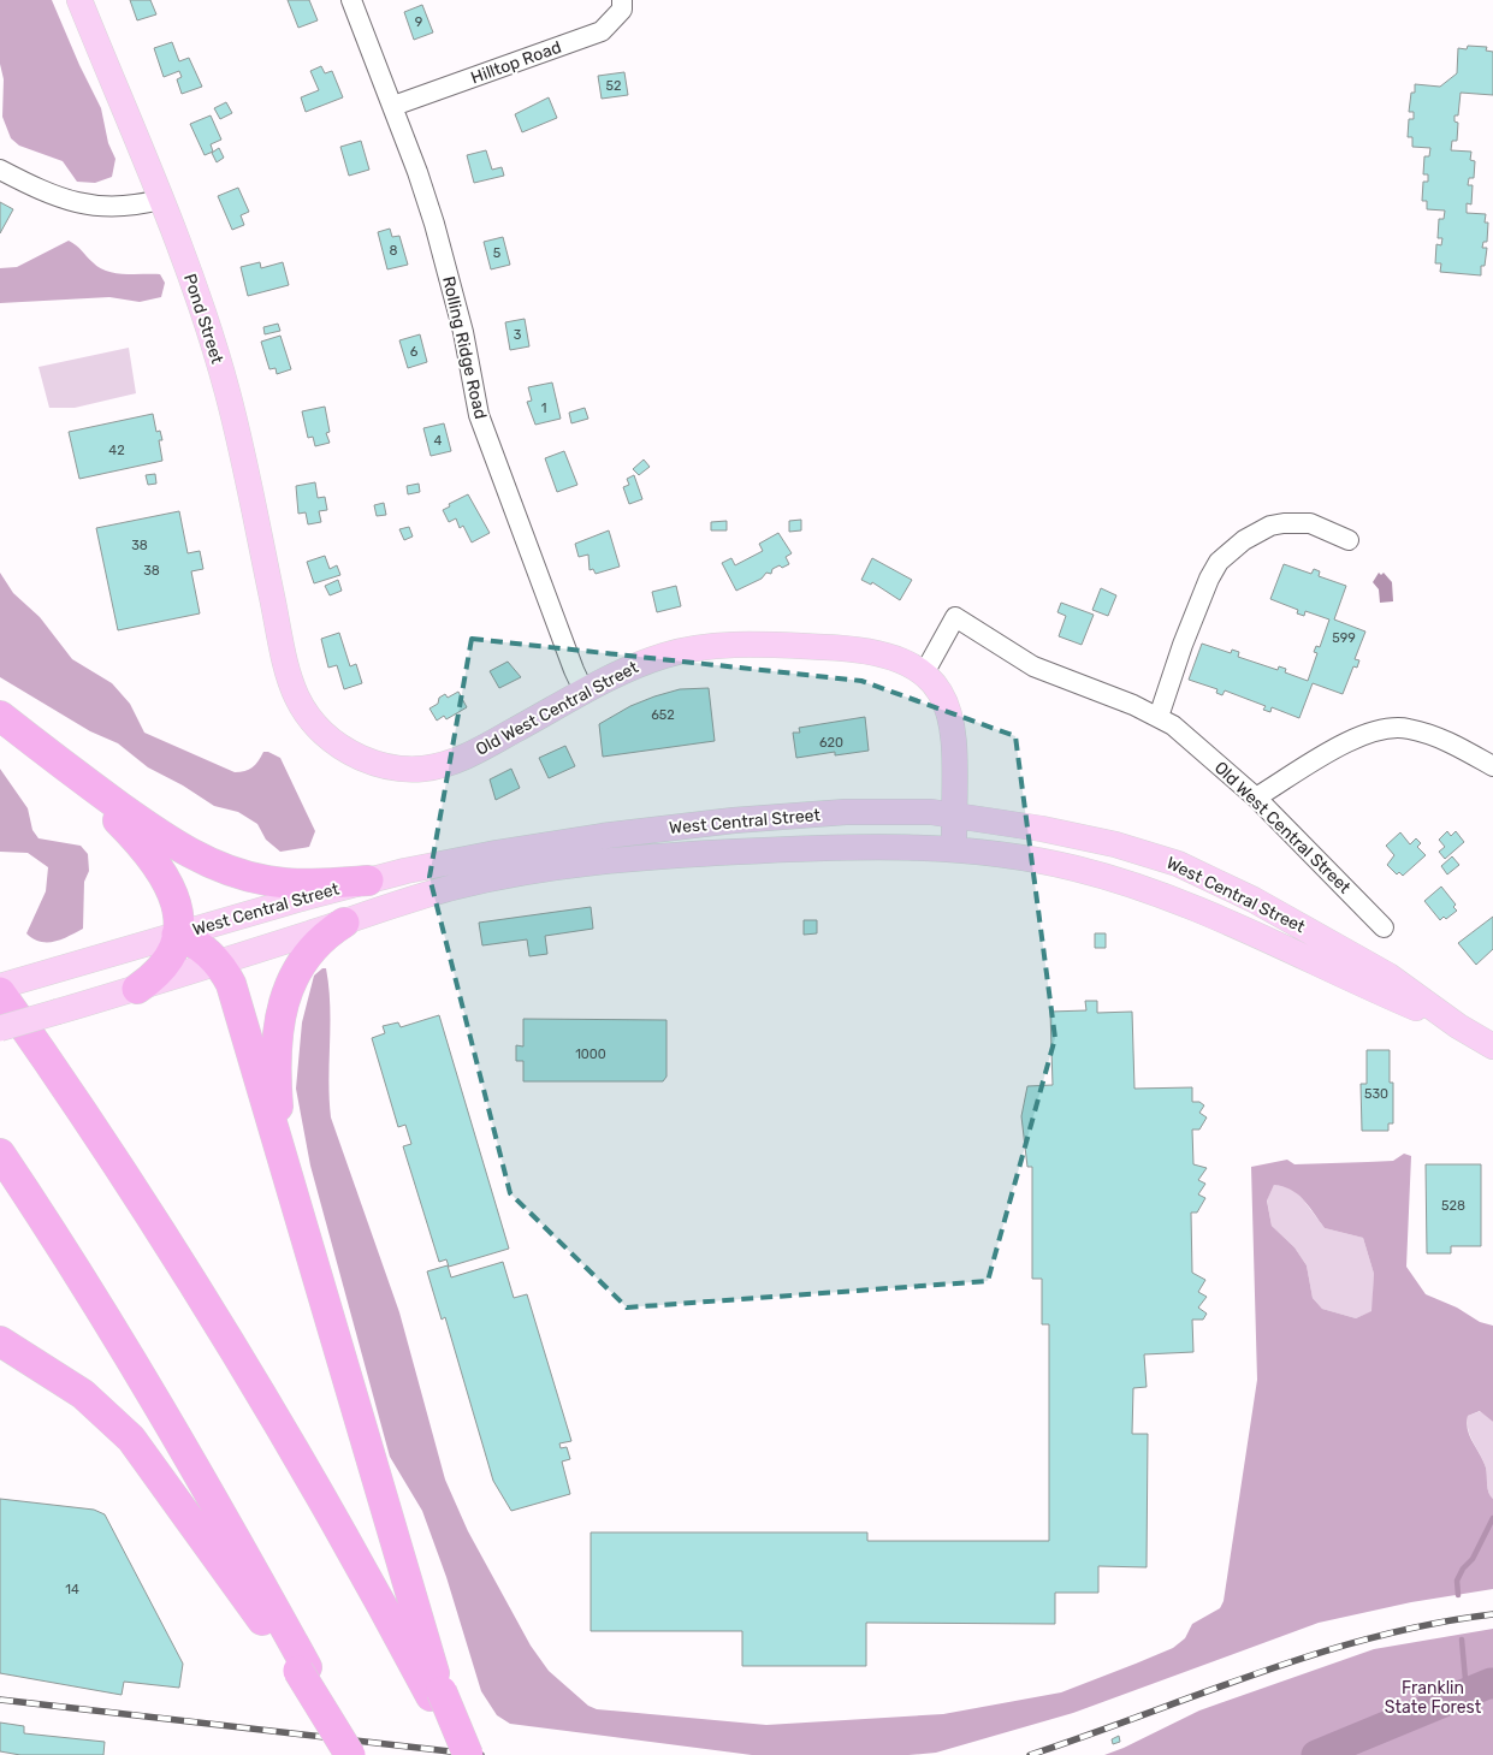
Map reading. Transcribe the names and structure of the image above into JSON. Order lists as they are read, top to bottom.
{
  "streets": {
    "main road": ["Pond Street", "Old West Central Street", "West Central Street"],
    "street": ["Hilltop Road", "Rolling Ridge Road"]
  },
  "crossings": [
    ["Hilltop Road", "Rolling Ridge Road"],
    ["Pond Street", "Old West Central Street"],
    ["Rolling Ridge Road", "Old West Central Street"]
  ],
  "parks": ["Franklin State Forest"],
  "house_numbers": [
    "9",
    "52",
    "8",
    "5",
    "3",
    "6",
    "1",
    "4",
    "42",
    "38",
    "38",
    "599",
    "652",
    "620",
    "1000",
    "530",
    "528",
    "14"
  ]
}
